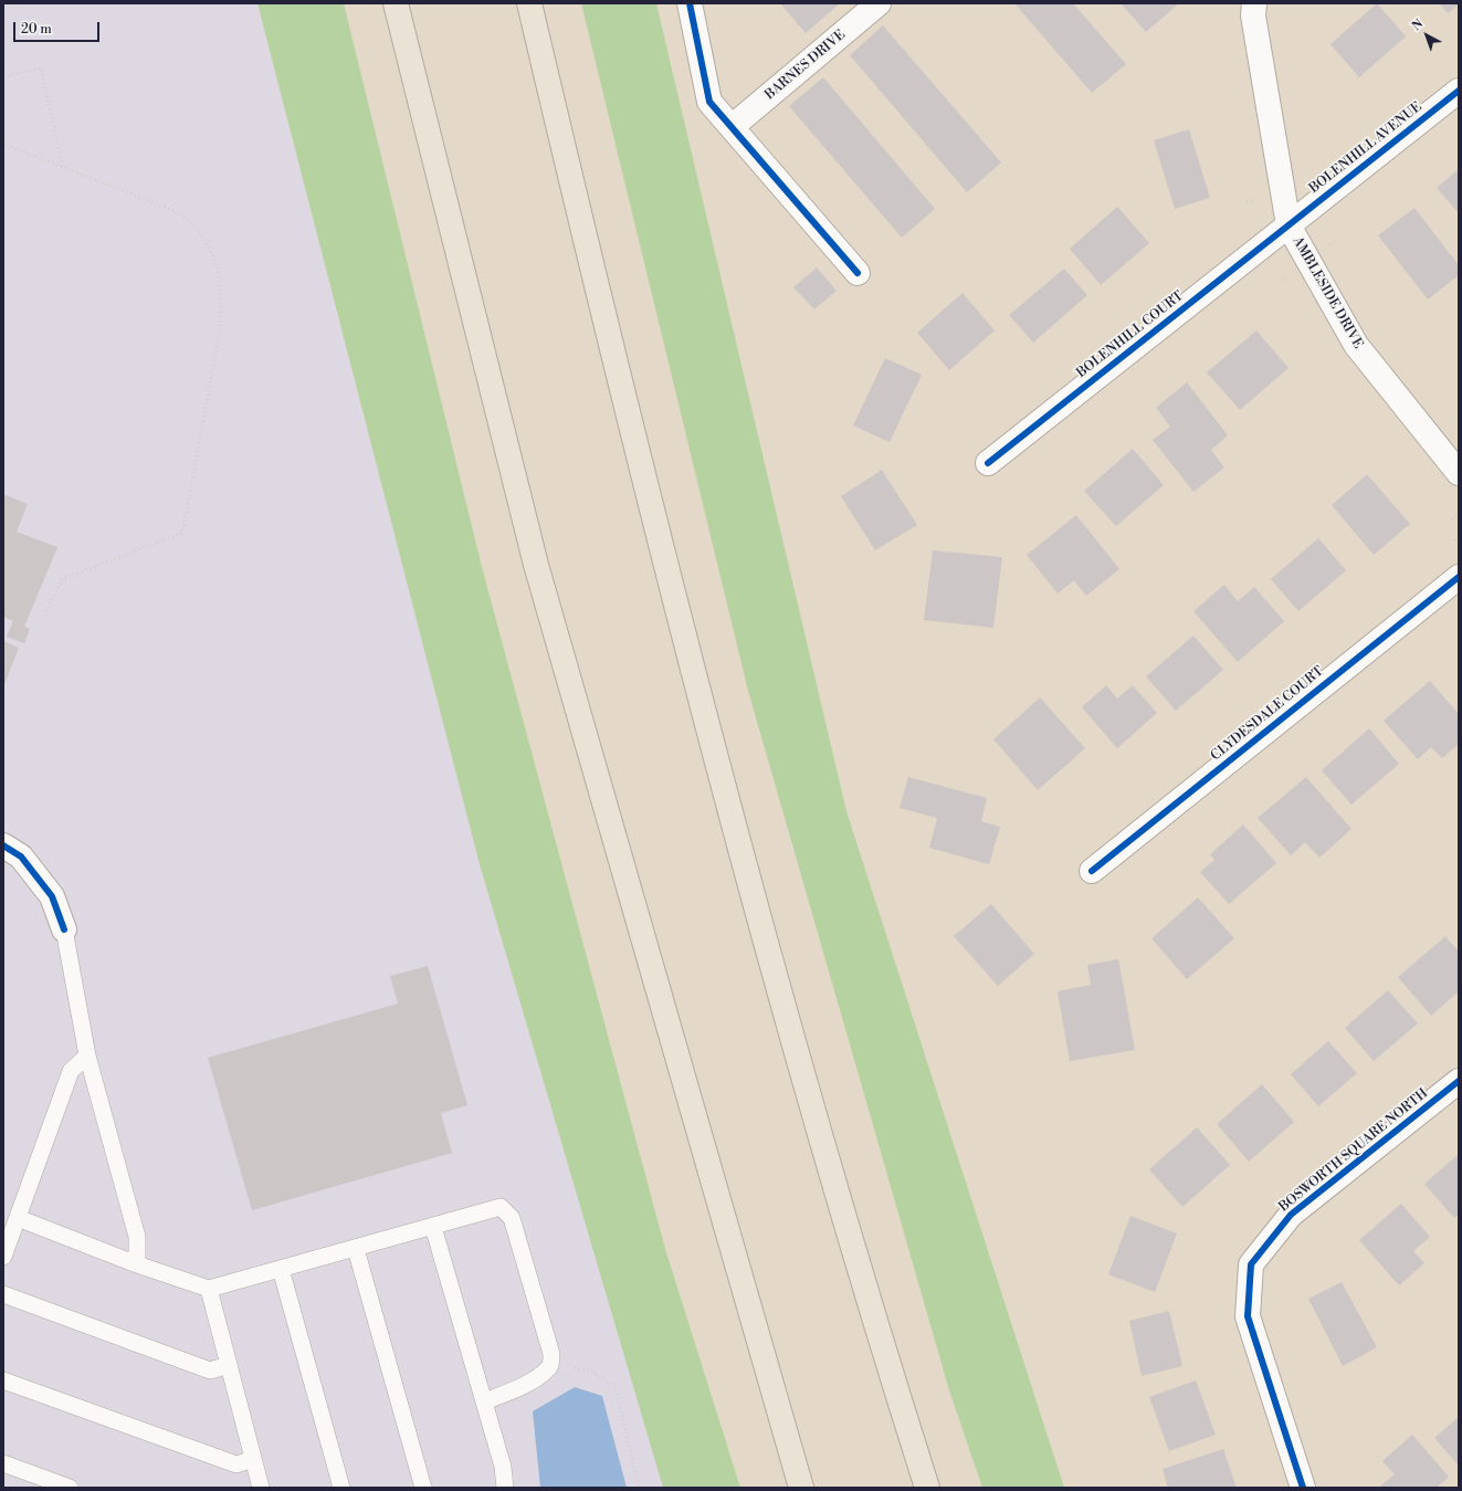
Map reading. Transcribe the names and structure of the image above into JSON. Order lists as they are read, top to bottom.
{
  "streets": {
    "street": [
      "BARNES DRIVE",
      "BOLENHILL AVENUE",
      "AMBLESIDE DRIVE",
      "BOLENHILL COURT",
      "CLYDESDALE COURT",
      "BOSWORTH SQUARE NORTH"
    ]
  },
  "crossings": [
    ["BOLENHILL AVENUE", "AMBLESIDE DRIVE"],
    ["BOLENHILL AVENUE", "BOLENHILL COURT"],
    ["AMBLESIDE DRIVE", "BOLENHILL COURT"]
  ],
  "scale_bar": "20 m",
  "north": "top left"
}
